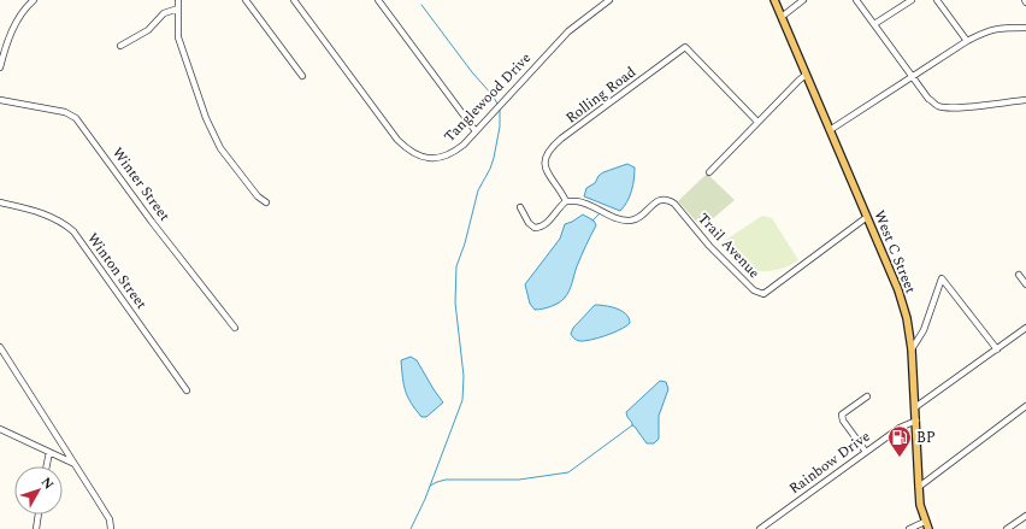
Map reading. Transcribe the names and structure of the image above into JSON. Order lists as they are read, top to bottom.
{
  "streets": {
    "main road": ["West C Street"],
    "street": [
      "Rolling Road",
      "Tanglewood Drive",
      "Winter Street",
      "Trail Avenue",
      "Winton Street",
      "Rainbow Drive"
    ]
  },
  "crossings": [
    ["Rolling Road", "Trail Avenue"],
    ["Trail Avenue", "West C Street"],
    ["West C Street", "Rainbow Drive"]
  ],
  "places": {
    "fuel station": ["BP"]
  },
  "north": "top right"
}
